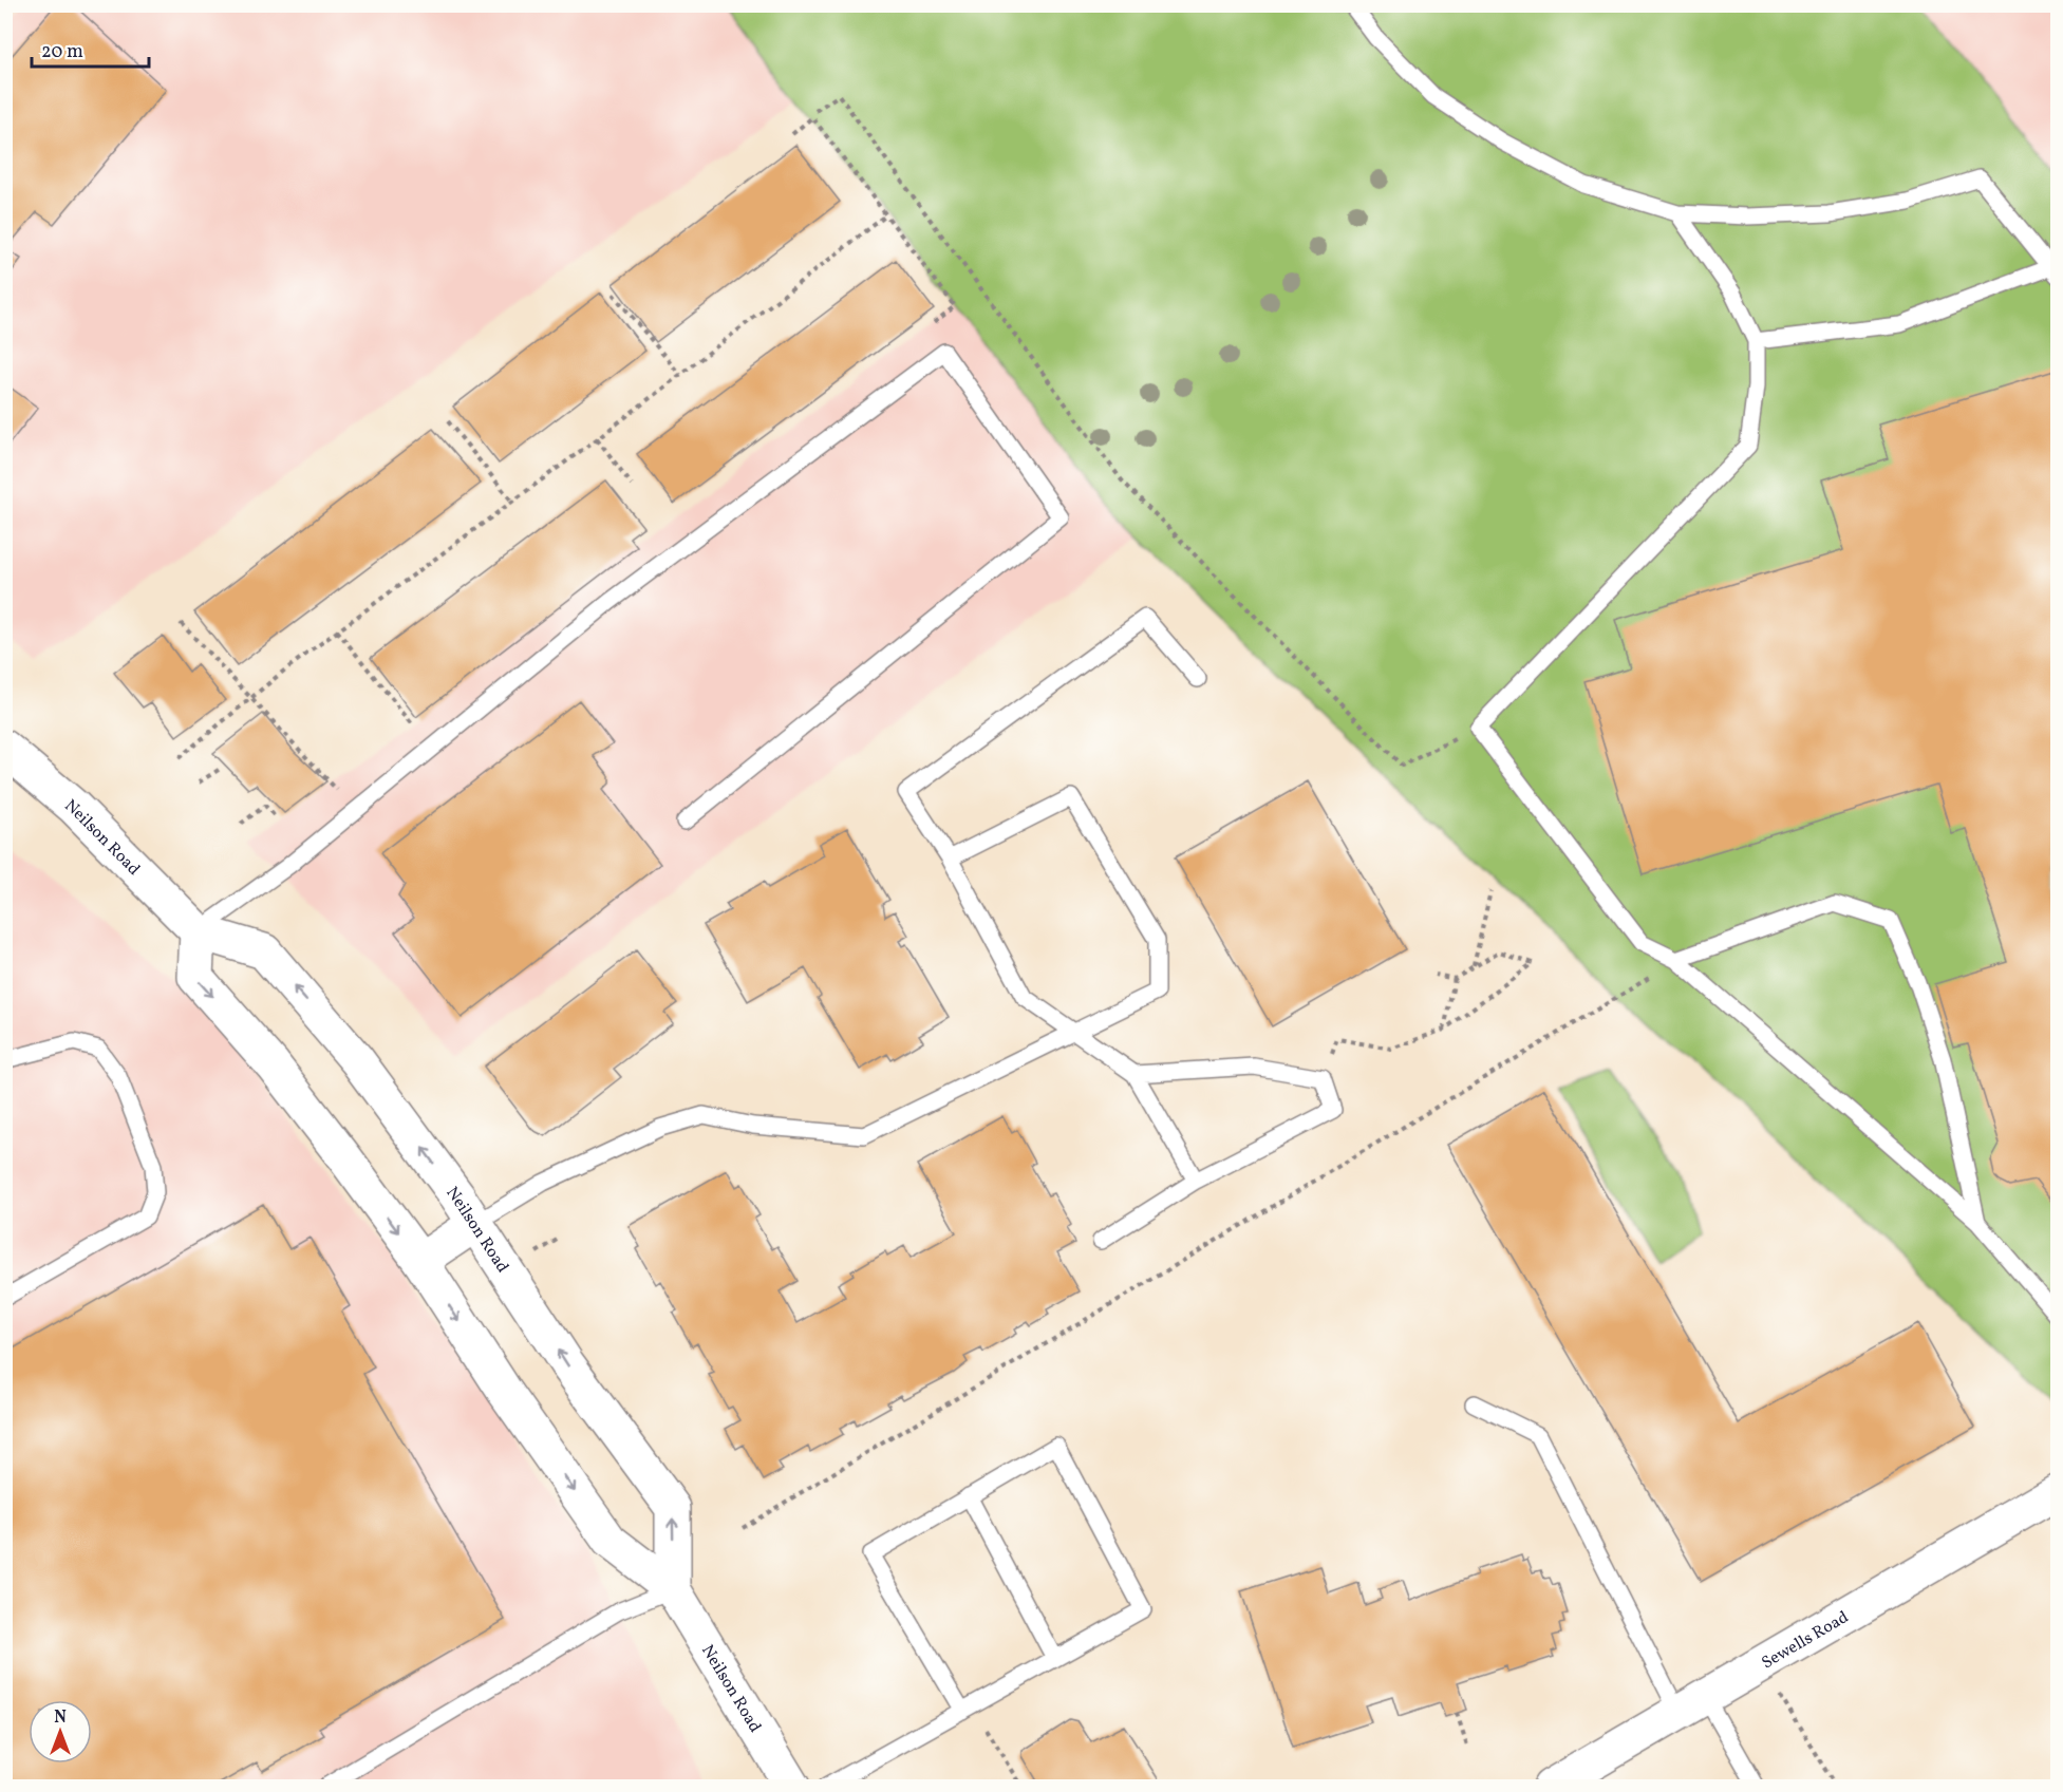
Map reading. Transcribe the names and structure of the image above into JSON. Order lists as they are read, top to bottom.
{
  "streets": {
    "main road": ["Neilson Road", "Sewells Road"]
  },
  "scale_bar": "20 m",
  "north": "top"
}
